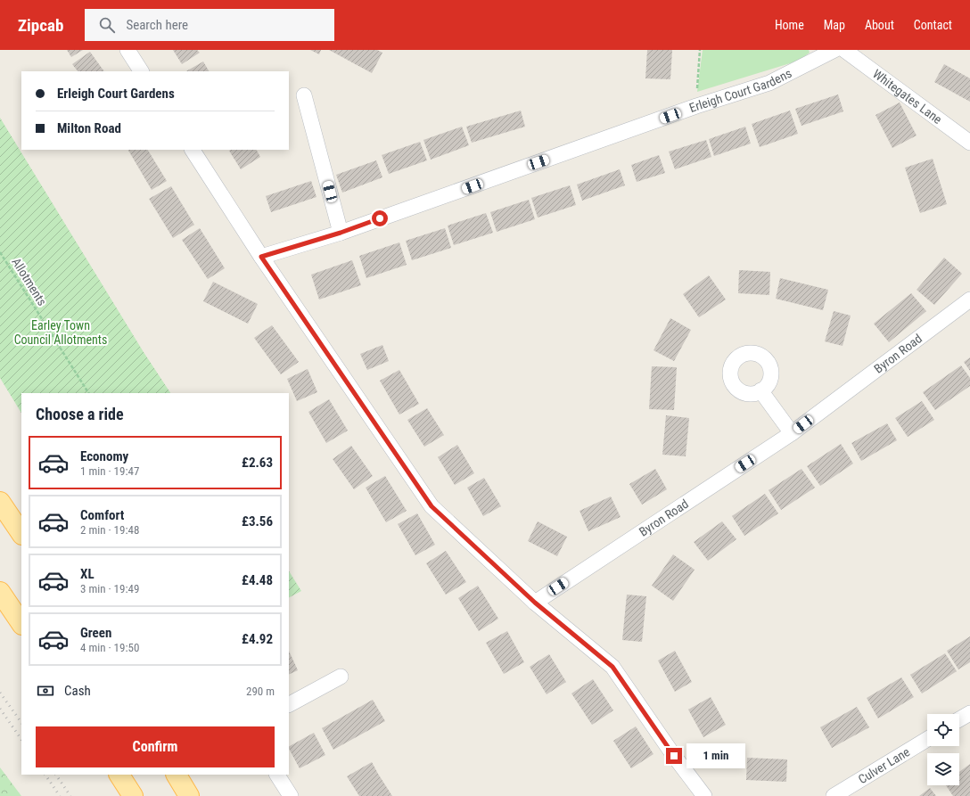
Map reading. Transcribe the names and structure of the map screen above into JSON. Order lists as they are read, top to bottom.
{
  "streets": {
    "street": [
      "Erleigh Court Gardens",
      "Whitegates Lane",
      "Byron Road",
      "Culver Lane"
    ],
    "path": ["Allotments"]
  },
  "parks": ["Earley Town Council Allotments"],
  "page": {
    "header": "Zipcab",
    "search": "Search here",
    "nav": [
      "Home",
      "Map",
      "About",
      "Contact"
    ],
    "banner": ["Erleigh Court Gardens", "Milton Road"],
    "heading": "Choose a ride",
    "list": [
      {
        "name": "Economy",
        "note": "1 min · 19:47",
        "value": "£2.63"
      },
      {
        "name": "Comfort",
        "note": "2 min · 19:48",
        "value": "£3.56"
      },
      {
        "name": "XL",
        "note": "3 min · 19:49",
        "value": "£4.48"
      },
      {
        "name": "Green",
        "note": "4 min · 19:50",
        "value": "£4.92"
      }
    ],
    "pay": ["Cash", "290 m"],
    "buttons": "Confirm",
    "bubble": "1 min"
  }
}
